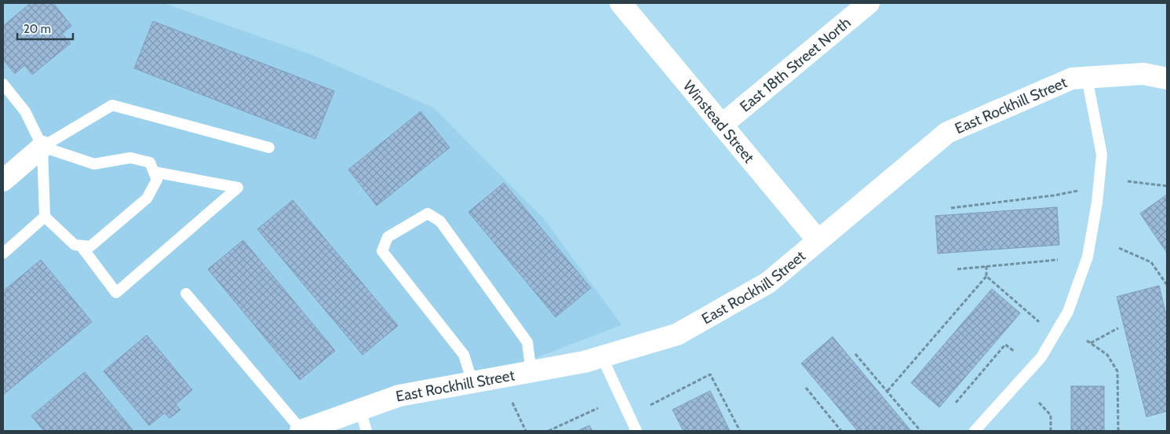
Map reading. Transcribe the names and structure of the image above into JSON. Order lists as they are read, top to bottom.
{
  "streets": {
    "street": ["East 18th Street North", "East Rockhill Street", "Winstead Street"]
  },
  "crossings": [
    ["East 18th Street North", "Winstead Street"],
    ["East Rockhill Street", "Winstead Street"]
  ],
  "scale_bar": "20 m"
}
